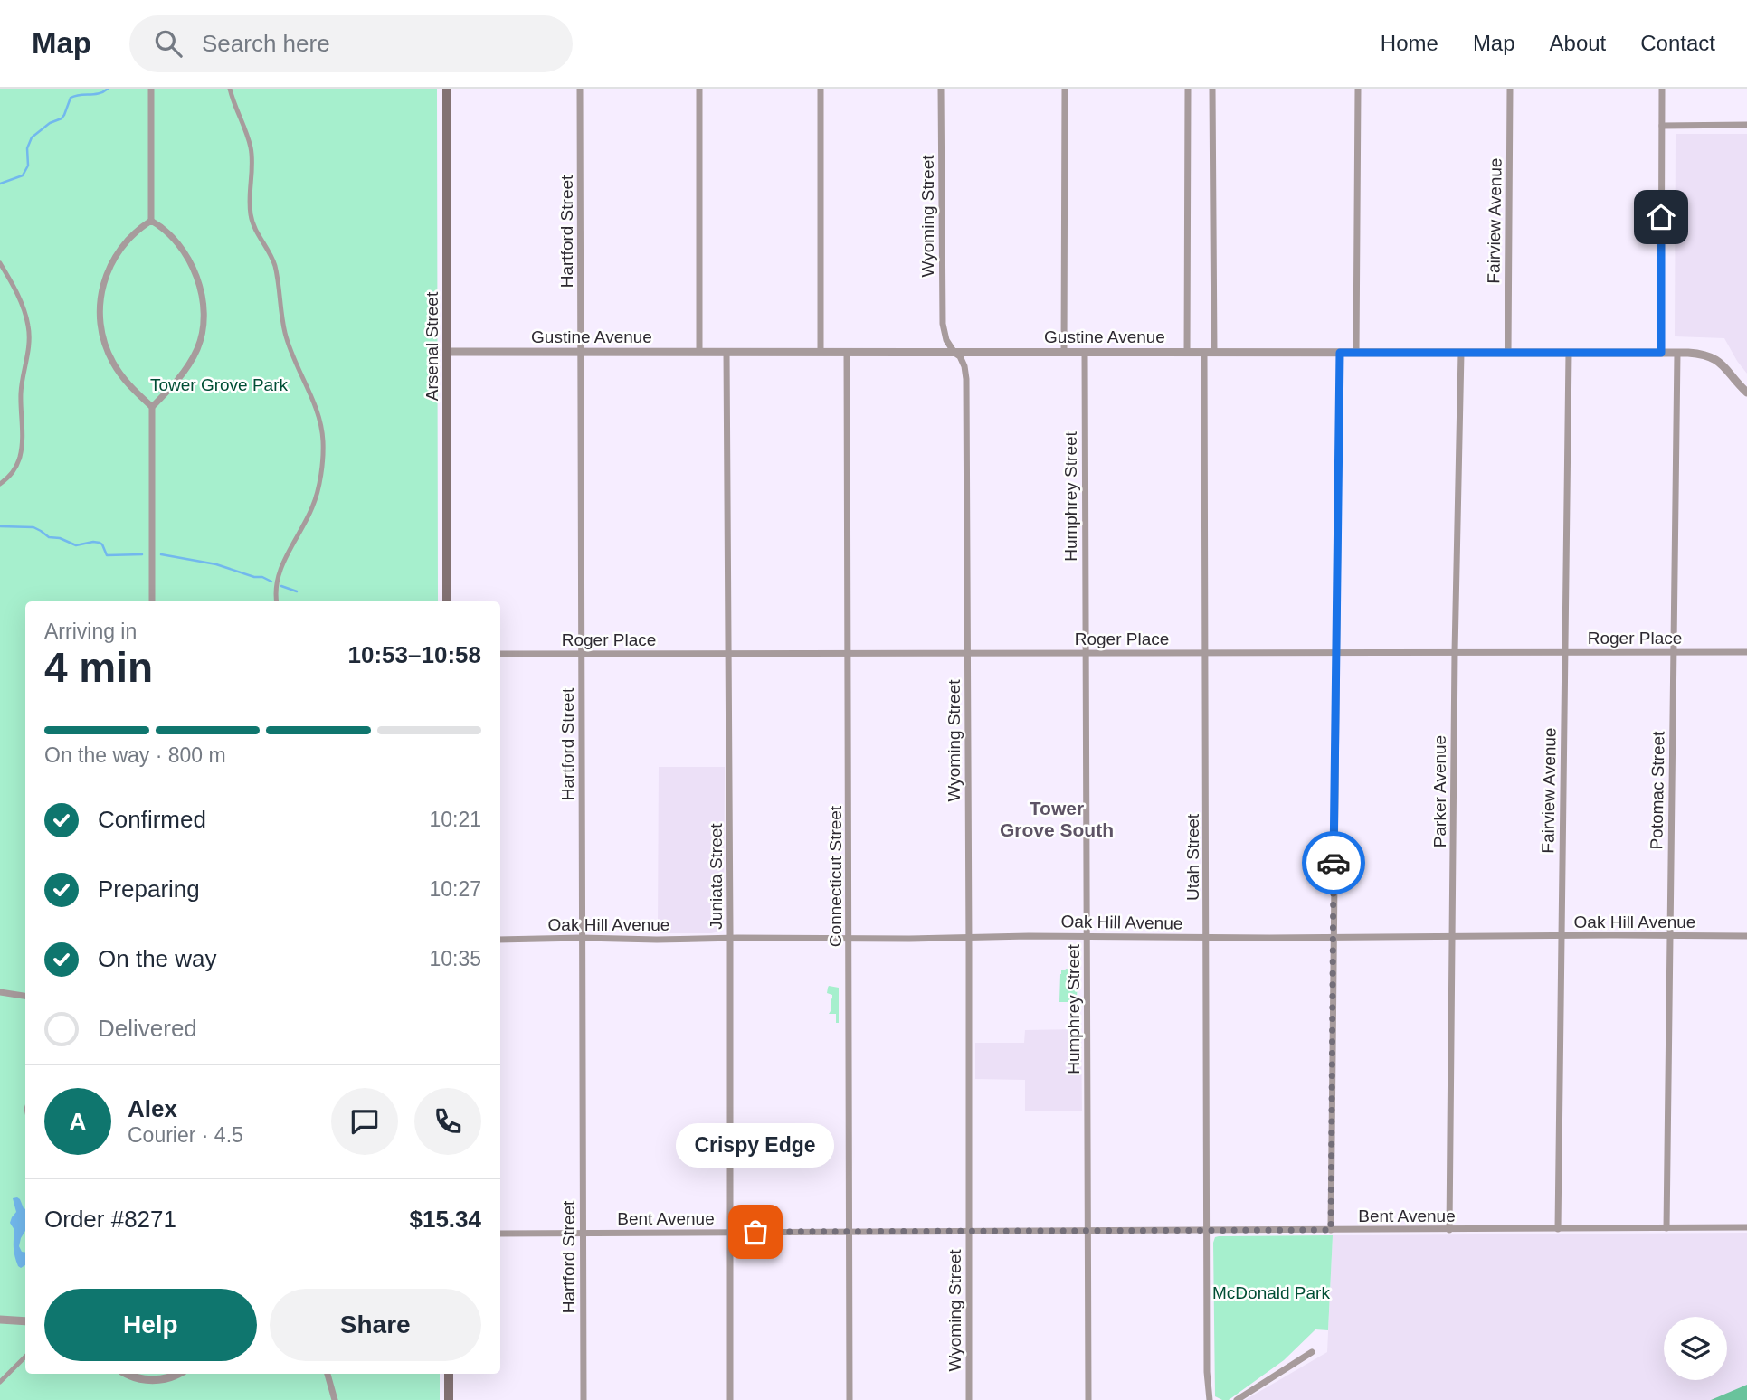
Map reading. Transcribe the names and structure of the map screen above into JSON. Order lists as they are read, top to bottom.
{
  "streets": {
    "main road": ["Arsenal Street"],
    "street": [
      "Wyoming Street",
      "Fairview Avenue",
      "Hartford Street",
      "Gustine Avenue",
      "Humphrey Street",
      "Roger Place",
      "Potomac Street",
      "Parker Avenue",
      "Utah Street",
      "Juniata Street",
      "Connecticut Street",
      "Oak Hill Avenue",
      "Bent Avenue"
    ]
  },
  "crossings": [
    ["Wyoming Street", "Gustine Avenue"],
    ["Wyoming Street", "Roger Place"],
    ["Wyoming Street", "Oak Hill Avenue"],
    ["Wyoming Street", "Bent Avenue"],
    ["Fairview Avenue", "Gustine Avenue"],
    ["Fairview Avenue", "Roger Place"],
    ["Fairview Avenue", "Oak Hill Avenue"],
    ["Fairview Avenue", "Bent Avenue"],
    ["Hartford Street", "Gustine Avenue"],
    ["Hartford Street", "Roger Place"],
    ["Hartford Street", "Oak Hill Avenue"],
    ["Hartford Street", "Bent Avenue"],
    ["Gustine Avenue", "Arsenal Street"],
    ["Gustine Avenue", "Humphrey Street"],
    ["Gustine Avenue", "Potomac Street"],
    ["Gustine Avenue", "Parker Avenue"],
    ["Gustine Avenue", "Utah Street"],
    ["Gustine Avenue", "Juniata Street"],
    ["Gustine Avenue", "Connecticut Street"],
    ["Humphrey Street", "Roger Place"],
    ["Humphrey Street", "Oak Hill Avenue"],
    ["Humphrey Street", "Bent Avenue"],
    ["Roger Place", "Potomac Street"],
    ["Roger Place", "Parker Avenue"],
    ["Roger Place", "Utah Street"],
    ["Roger Place", "Juniata Street"],
    ["Roger Place", "Connecticut Street"],
    ["Potomac Street", "Oak Hill Avenue"],
    ["Potomac Street", "Bent Avenue"],
    ["Parker Avenue", "Oak Hill Avenue"],
    ["Parker Avenue", "Bent Avenue"],
    ["Utah Street", "Oak Hill Avenue"],
    ["Utah Street", "Bent Avenue"],
    ["Juniata Street", "Oak Hill Avenue"],
    ["Juniata Street", "Bent Avenue"],
    ["Connecticut Street", "Oak Hill Avenue"],
    ["Connecticut Street", "Bent Avenue"]
  ],
  "districts": ["Tower Grove South"],
  "parks": ["Tower Grove Park", "McDonald Park"],
  "places": ["Crispy Edge"],
  "page": {
    "header": "Map",
    "search": "Search here",
    "nav": [
      "Home",
      "Map",
      "About",
      "Contact"
    ],
    "heading": ["4 min", "Arriving in", "10:53–10:58"],
    "panel": [
      "Alex",
      "Courier · 4.5",
      "Order #8271",
      "$15.34"
    ],
    "bar": "On the way · 800 m",
    "list": [
      ["Confirmed", "10:21"],
      ["Preparing", "10:27"],
      ["On the way", "10:35"],
      "Delivered"
    ],
    "round": "A",
    "bubble": "Crispy Edge",
    "buttons": ["Help", "Share"]
  }
}
